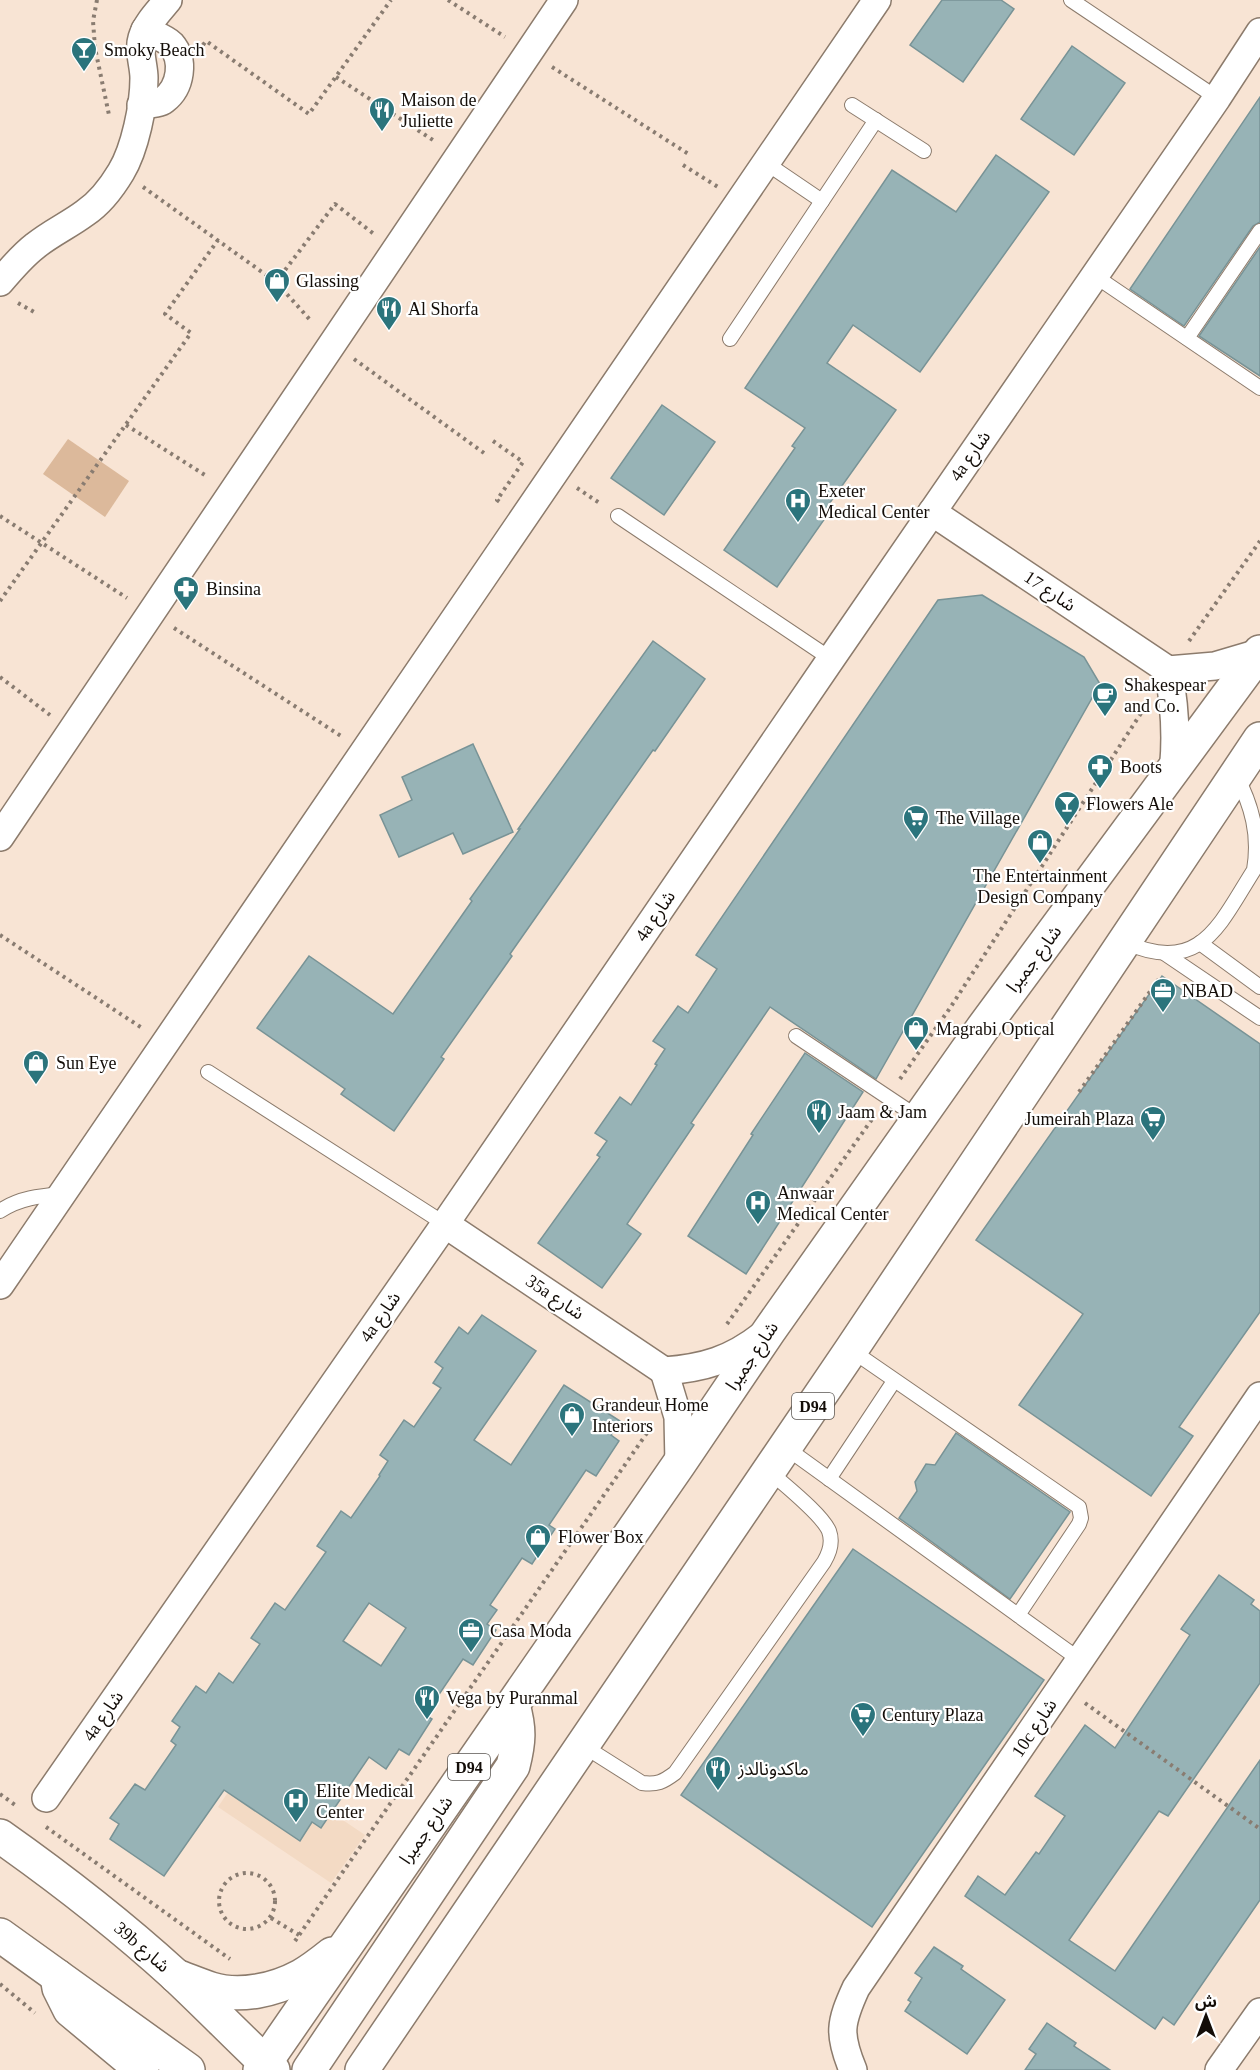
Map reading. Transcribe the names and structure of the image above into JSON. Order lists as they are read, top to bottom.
{
  "streets": {
    "main road": ["شارع جميرا", "D94", "39b شارع"],
    "street": [
      "4a شارع",
      "شارع 17",
      "35a شارع",
      "10c شارع"
    ]
  },
  "crossings": [
    ["4a شارع", "شارع 17"],
    ["4a شارع", "35a شارع"],
    ["شارع جميرا", "39b شارع"]
  ],
  "places": {
    "bar": ["Smoky Beach", "Flowers Ale"],
    "restaurant": [
      "Maison de Juliette",
      "Al Shorfa",
      "Jaam & Jam",
      "Vega by Puranmal",
      "ماكدونالدز"
    ],
    "shop": [
      "Glassing",
      "The Entertainment Design Company",
      "Magrabi Optical",
      "Sun Eye",
      "Grandeur Home Interiors",
      "Flower Box"
    ],
    "hospital": ["Exeter Medical Center", "Anwaar Medical Center", "Elite Medical Center"],
    "pharmacy": ["Binsina", "Boots"],
    "cafe": ["Shakespear and Co."],
    "supermarket": ["The Village", "Jumeirah Plaza", "Century Plaza"],
    "office": ["NBAD", "Casa Moda"]
  },
  "north": "top"
}
